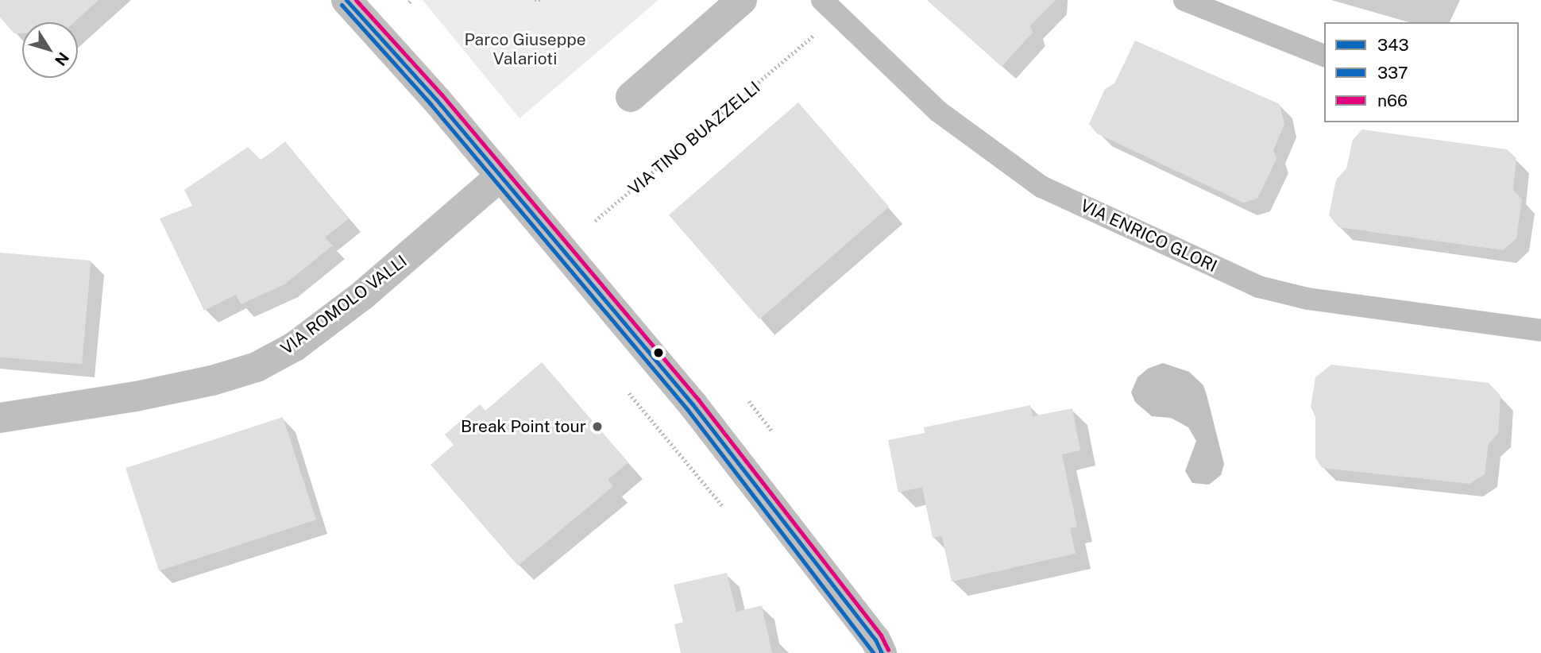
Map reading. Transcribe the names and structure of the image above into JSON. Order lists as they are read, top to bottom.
{
  "streets": {
    "street": ["VIA ROMOLO VALLI"],
    "lane": ["VIA ENRICO GLORI"],
    "path": ["VIA TINO BUAZZELLI"]
  },
  "parks": ["Parco Giuseppe Valarioti"],
  "places": ["Break Point tour"],
  "lines": ["transit line 343", "transit line n66", "transit line 337"],
  "legend": ["343", "337", "n66"],
  "north": "bottom right"
}
